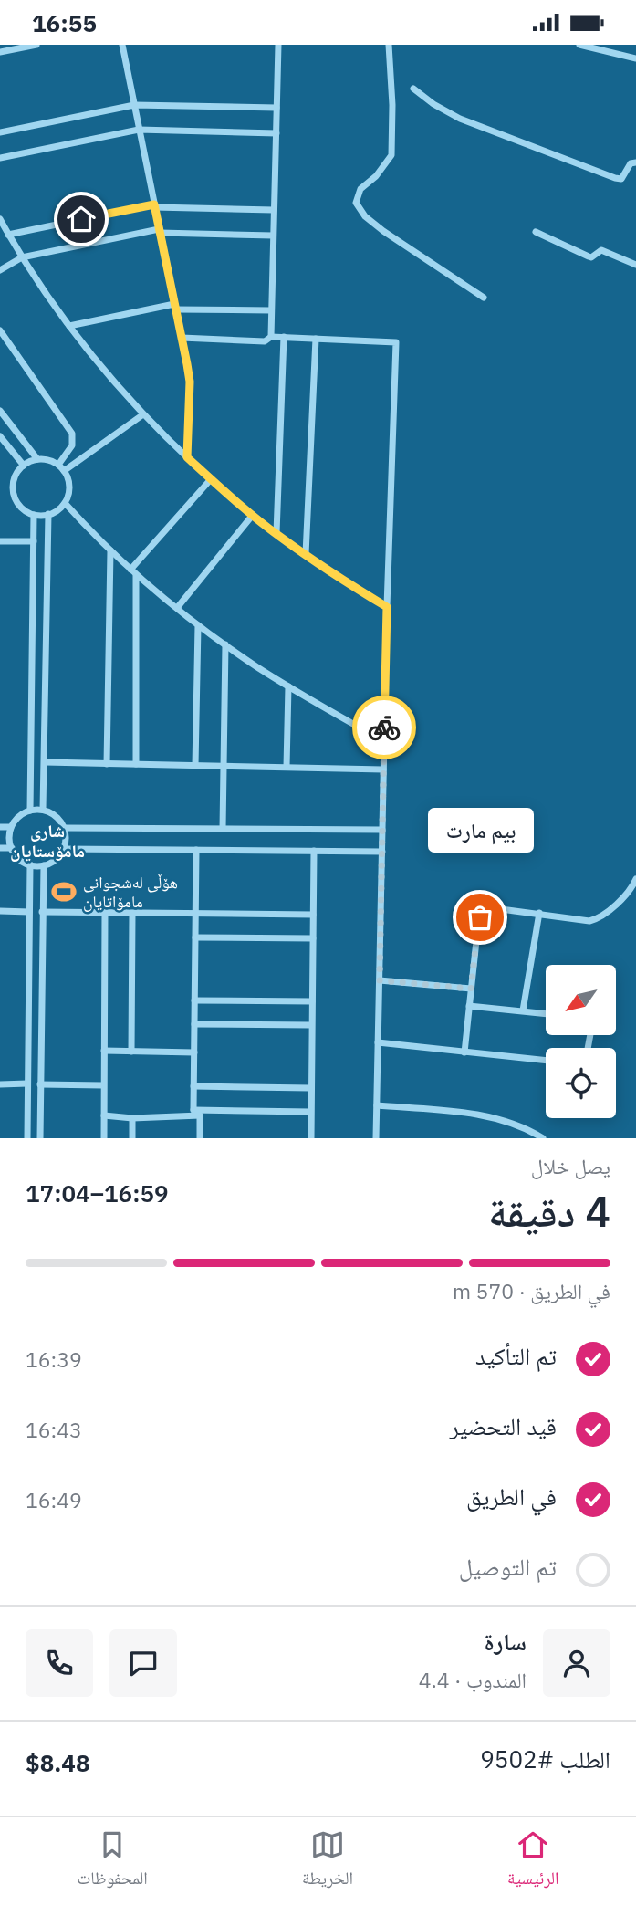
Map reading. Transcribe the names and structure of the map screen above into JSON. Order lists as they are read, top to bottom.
{
  "districts": ["شاری مامۆستایان"],
  "places": {
    "sports": ["هۆڵی لەشجوانی مامۆاتایان"],
    "other": ["بیم مارت"]
  },
  "north": "bottom left",
  "page": {
    "status": "16:55",
    "bubble": "بیم مارت",
    "heading": ["4 دقيقة", "يصل خلال", "16:59–17:04"],
    "panel": [
      "سارة",
      "المندوب · 4.4",
      "الطلب #9502",
      "$8.48"
    ],
    "bar": "في الطريق · 570 m",
    "list": [
      ["تم التأكيد", "16:39"],
      ["قيد التحضير", "16:43"],
      ["في الطريق", "16:49"],
      "تم التوصيل"
    ],
    "tabs": ["الرئيسية", "الخريطة", "المحفوظات"]
  }
}
